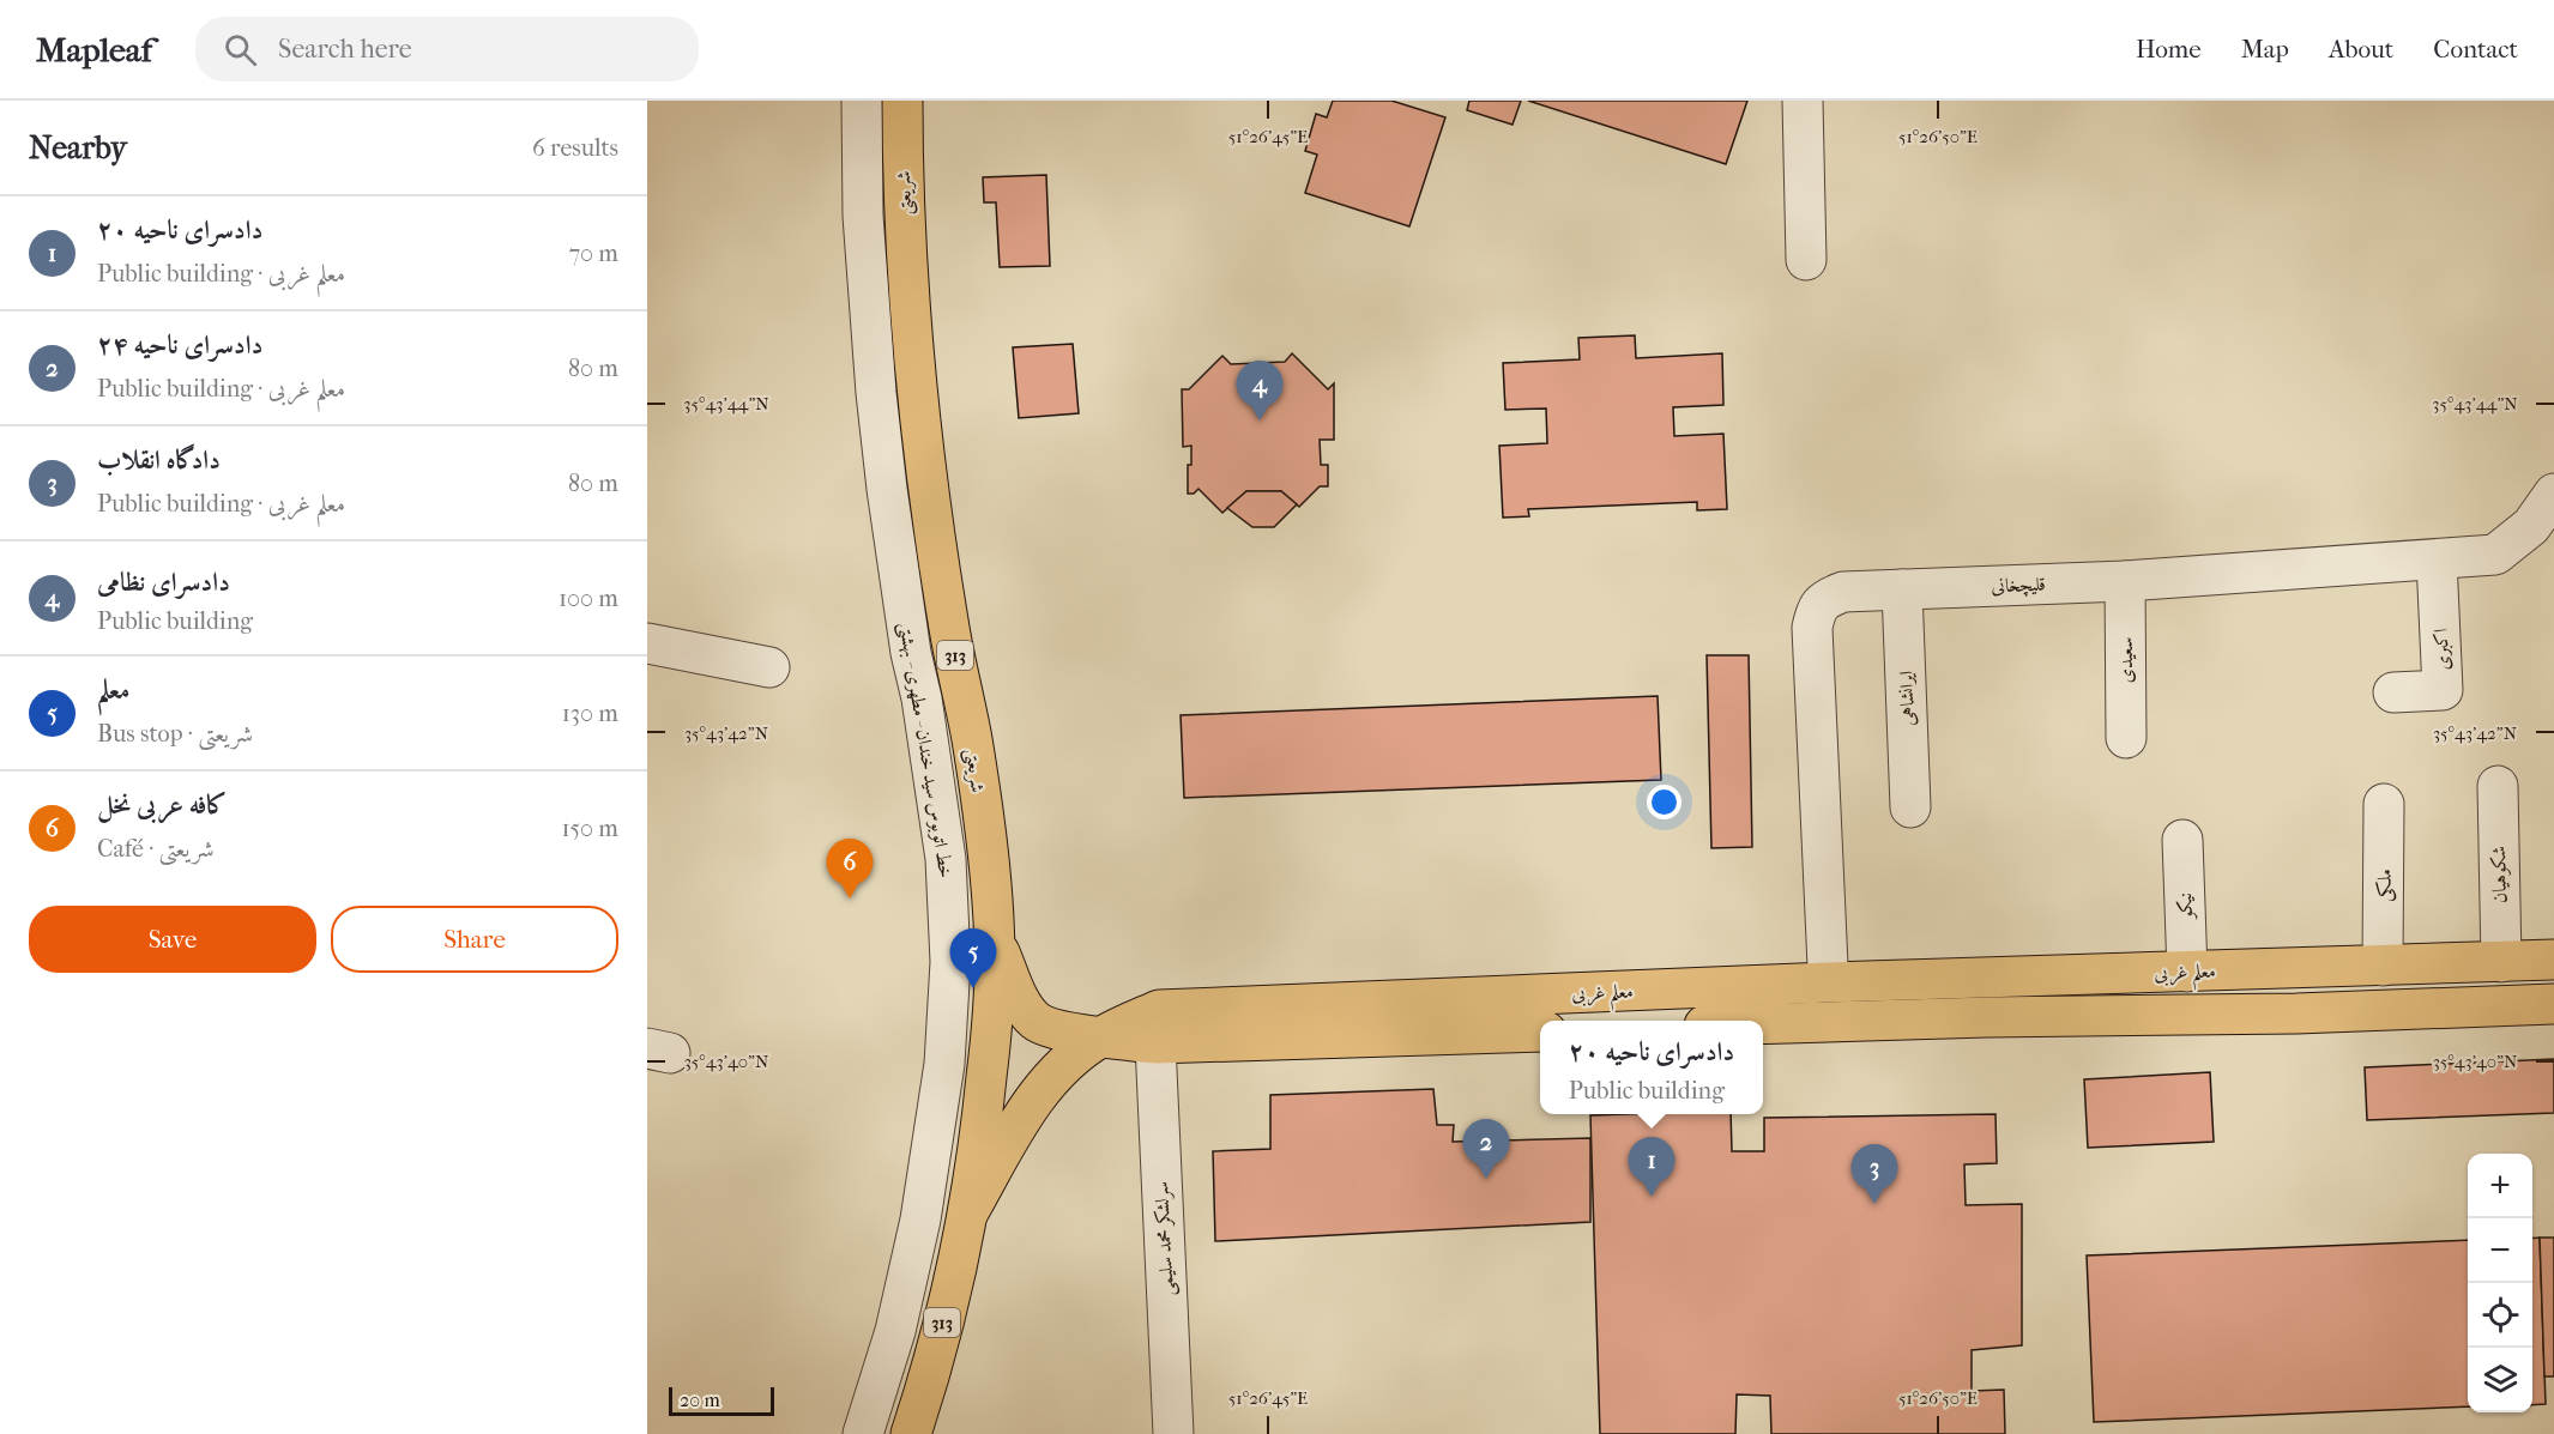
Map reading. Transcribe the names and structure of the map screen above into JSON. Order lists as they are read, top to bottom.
{
  "streets": {
    "main road": ["شریعتی", "313", "معلم غربی"],
    "street": [
      "قلیچخانی",
      "اکبری",
      "سعیدی",
      "ایرانشاهی",
      "خط اتوبوس سید خندان - مطهری - بهشتی",
      "شکوهیان",
      "ملکی",
      "نیکو",
      "سرلشکر محمد سلیمی"
    ]
  },
  "crossings": [
    ["قلیچخانی", "اکبری"],
    ["قلیچخانی", "سعیدی"],
    ["قلیچخانی", "ایرانشاهی"],
    ["شکوهیان", "معلم غربی"],
    ["ملکی", "معلم غربی"],
    ["نیکو", "معلم غربی"],
    ["معلم غربی", "سرلشکر محمد سلیمی"]
  ],
  "scale_bar": "20 m",
  "page": {
    "header": "Mapleaf",
    "search": "Search here",
    "nav": [
      "Home",
      "Map",
      "About",
      "Contact"
    ],
    "heading": ["Nearby", "6 results"],
    "list": [
      {
        "mark": "1",
        "name": "دادسرای ناحیه ۲۰",
        "note": "Public building · معلم غربی",
        "value": "70 m"
      },
      {
        "mark": "2",
        "name": "دادسرای ناحیه ۲۴",
        "note": "Public building · معلم غربی",
        "value": "80 m"
      },
      {
        "mark": "3",
        "name": "دادگاه انقلاب",
        "note": "Public building · معلم غربی",
        "value": "80 m"
      },
      {
        "mark": "4",
        "name": "دادسرای نظامی",
        "note": "Public building",
        "value": "100 m"
      },
      {
        "mark": "5",
        "name": "معلم",
        "note": "Bus stop · شریعتی",
        "value": "130 m"
      },
      {
        "mark": "6",
        "name": "کافه عربی نخل",
        "note": "Café · شریعتی",
        "value": "150 m"
      }
    ],
    "pins": [
      "4",
      "6",
      "5",
      "2",
      "1",
      "3"
    ],
    "buttons": ["Save", "Share"],
    "popup": ["دادسرای ناحیه ۲۰", "Public building"],
    "map_buttons": ["+", "−"],
    "scale": "20 m"
  },
  "coordinates": [
    "51°26'45\"E",
    "51°26'50\"E",
    "35°43'44\"N",
    "35°43'42\"N",
    "35°43'40\"N"
  ]
}
